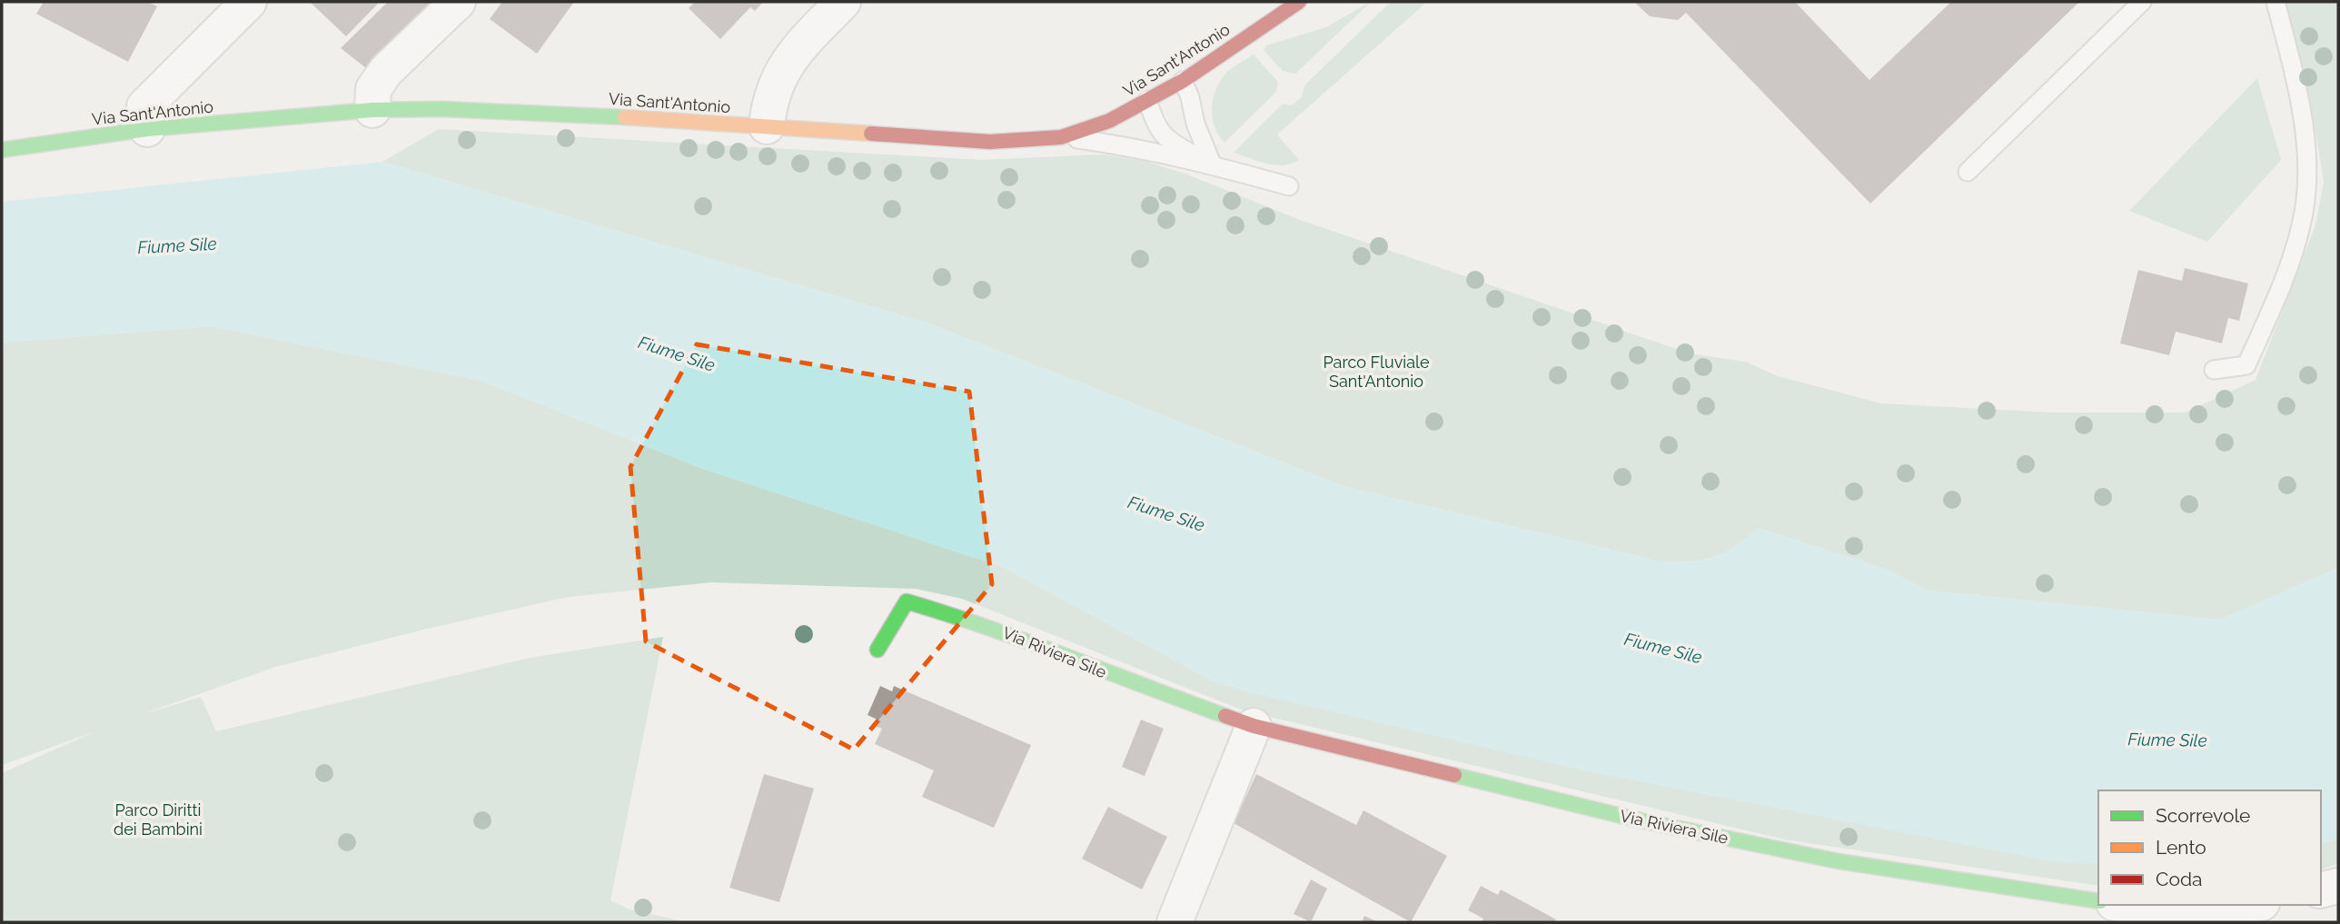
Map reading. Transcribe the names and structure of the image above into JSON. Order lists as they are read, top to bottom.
{
  "streets": {
    "street": ["Via Sant'Antonio", "Via Riviera Sile"]
  },
  "water": ["Fiume Sile"],
  "parks": ["Parco Fluviale Sant'Antonio", "Parco Diritti dei Bambini"],
  "legend": ["Scorrevole", "Lento", "Coda"]
}
